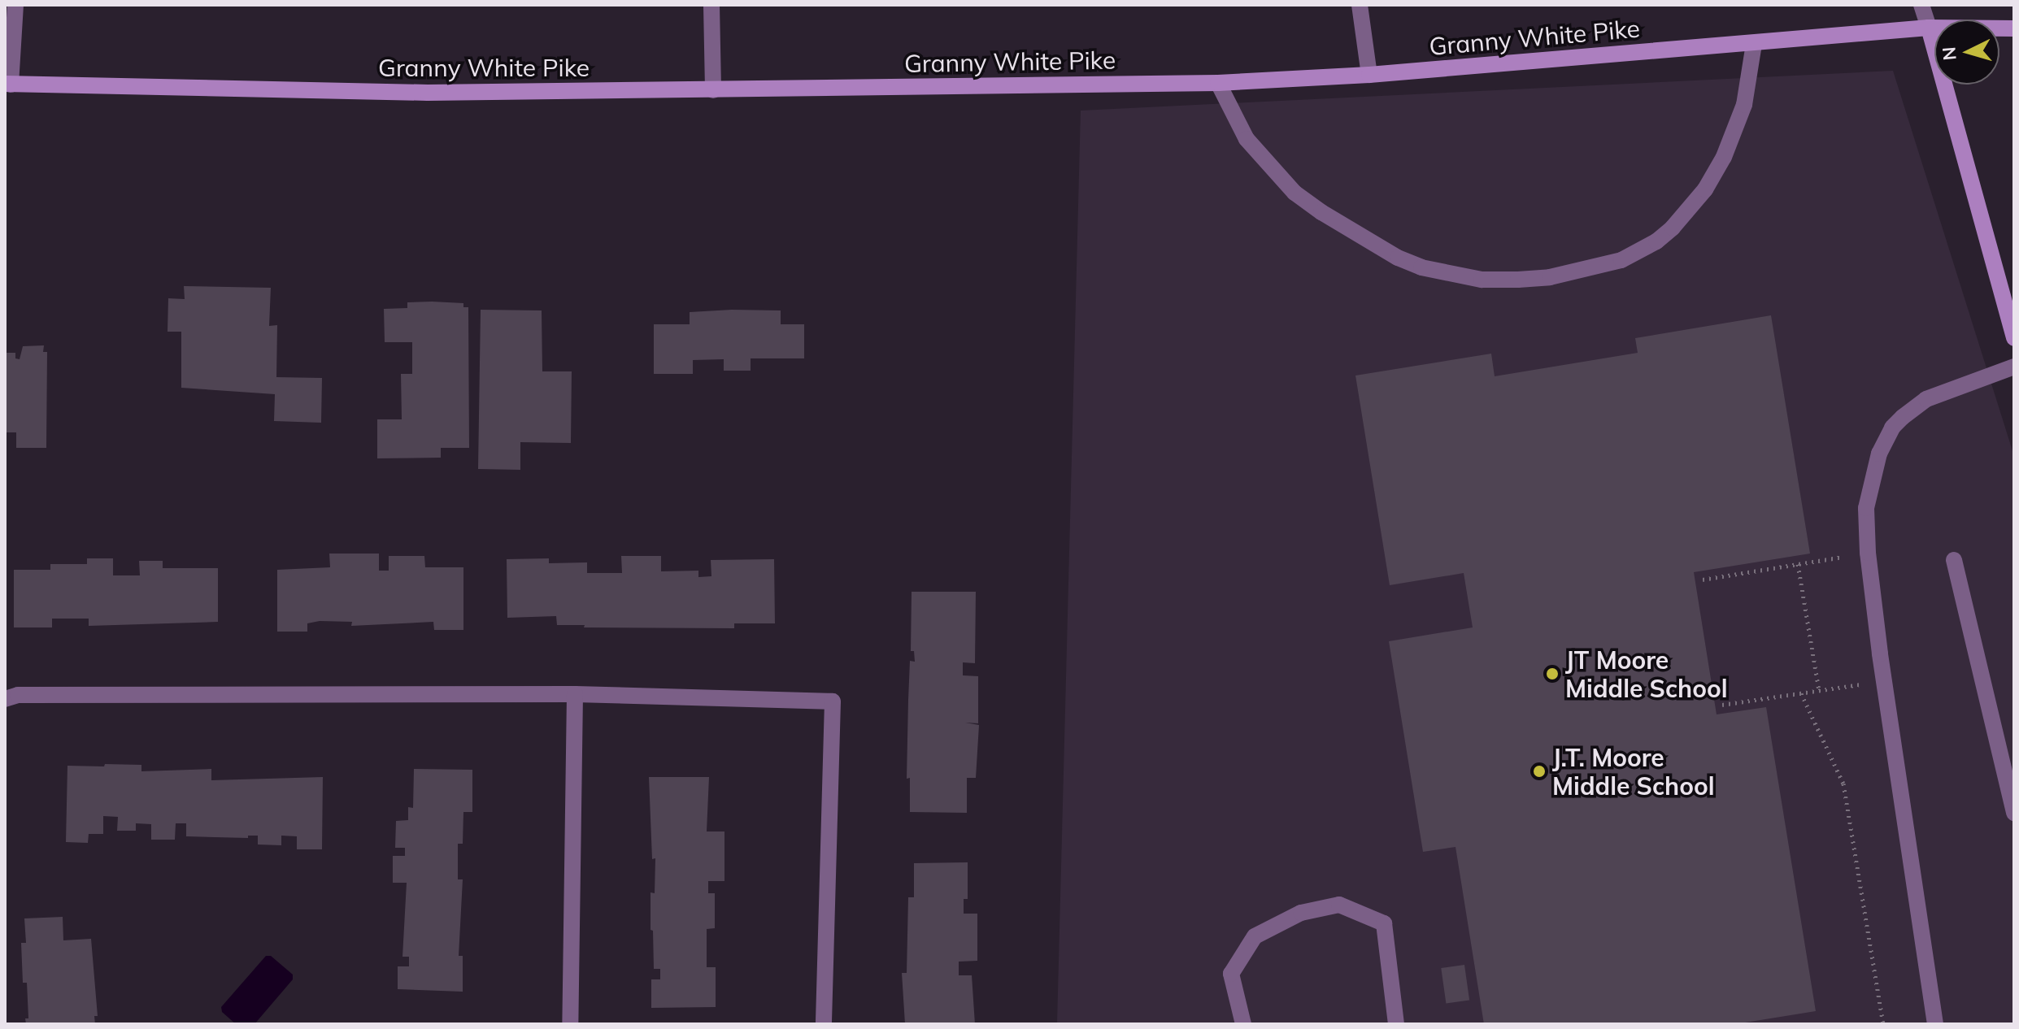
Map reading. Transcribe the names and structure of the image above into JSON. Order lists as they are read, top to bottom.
{
  "streets": {
    "main road": ["Granny White Pike"]
  },
  "places": ["JT Moore Middle School", "J.T. Moore Middle School"],
  "north": "left"
}
